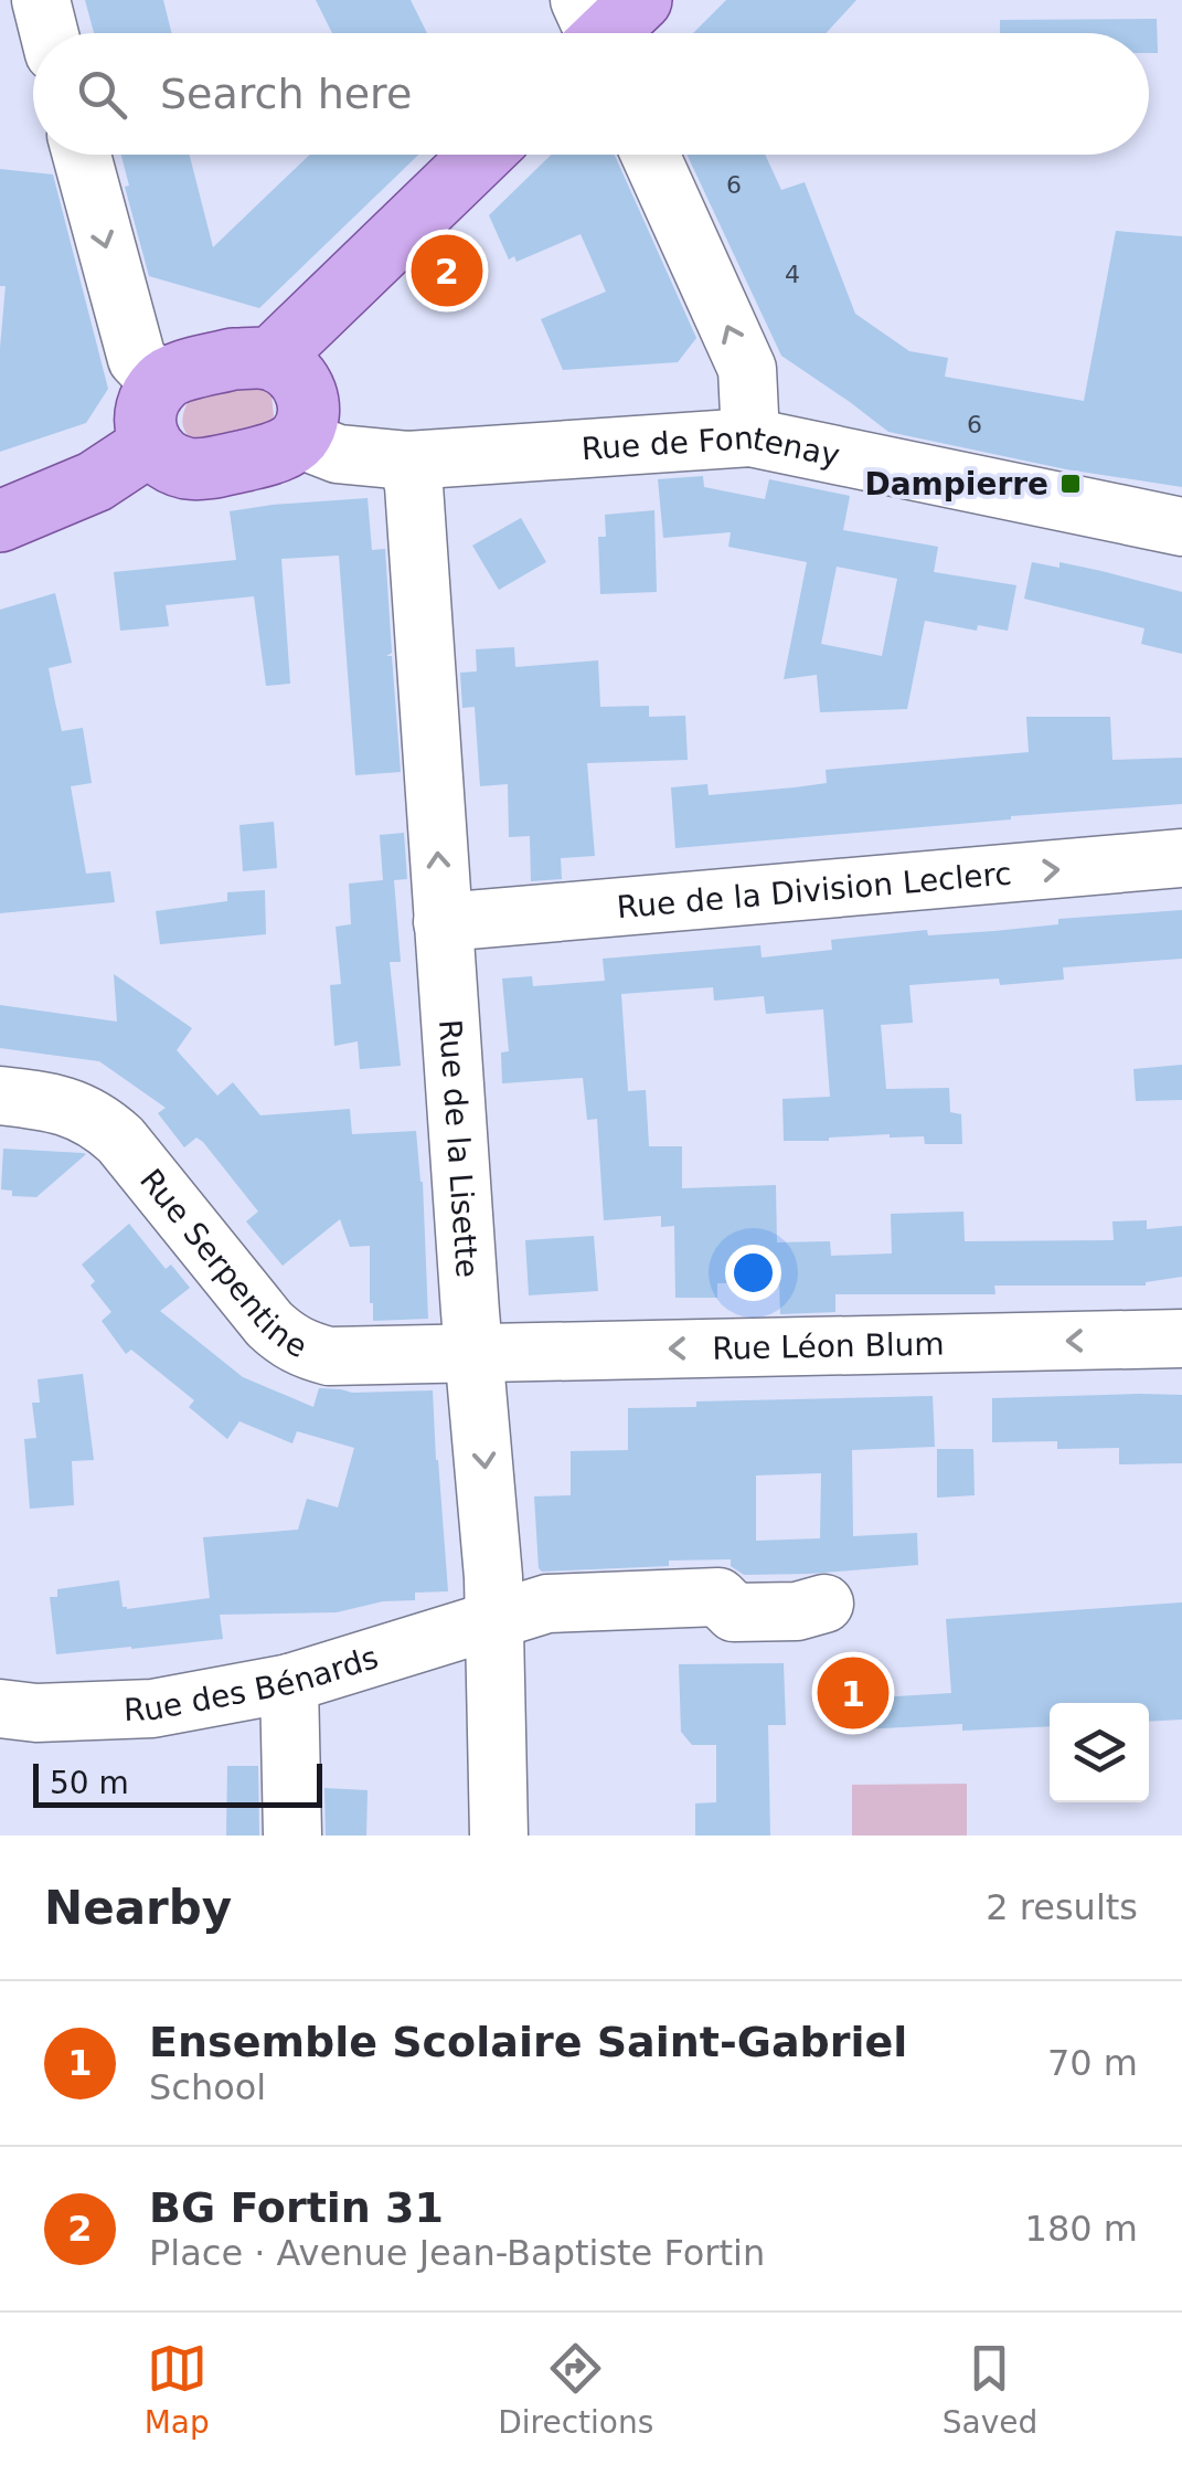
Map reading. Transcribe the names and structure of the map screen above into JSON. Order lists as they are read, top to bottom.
{
  "streets": {
    "street": [
      "Rue de Fontenay",
      "Rue de la Division Leclerc",
      "Rue de la Lisette",
      "Rue Serpentine",
      "Rue Léon Blum",
      "Rue des Bénards"
    ]
  },
  "crossings": [
    ["Rue de Fontenay", "Rue de la Lisette"],
    ["Rue de la Division Leclerc", "Rue de la Lisette"],
    ["Rue de la Lisette", "Rue Serpentine"],
    ["Rue de la Lisette", "Rue Léon Blum"],
    ["Rue de la Lisette", "Rue des Bénards"],
    ["Rue Serpentine", "Rue Léon Blum"]
  ],
  "one_way": ["Rue de la Division Leclerc", "Rue Léon Blum"],
  "places": {
    "transit": ["Dampierre"]
  },
  "house_numbers": ["6", "4", "6"],
  "scale_bar": "50 m",
  "page": {
    "search": "Search here",
    "pins": ["2", "1"],
    "scale": "50 m",
    "heading": ["Nearby", "2 results"],
    "list": [
      {
        "mark": "1",
        "name": "Ensemble Scolaire Saint-Gabriel",
        "note": "School",
        "value": "70 m"
      },
      {
        "mark": "2",
        "name": "BG Fortin 31",
        "note": "Place · Avenue Jean-Baptiste Fortin",
        "value": "180 m"
      }
    ],
    "nav": ["Map", "Directions", "Saved"]
  }
}
